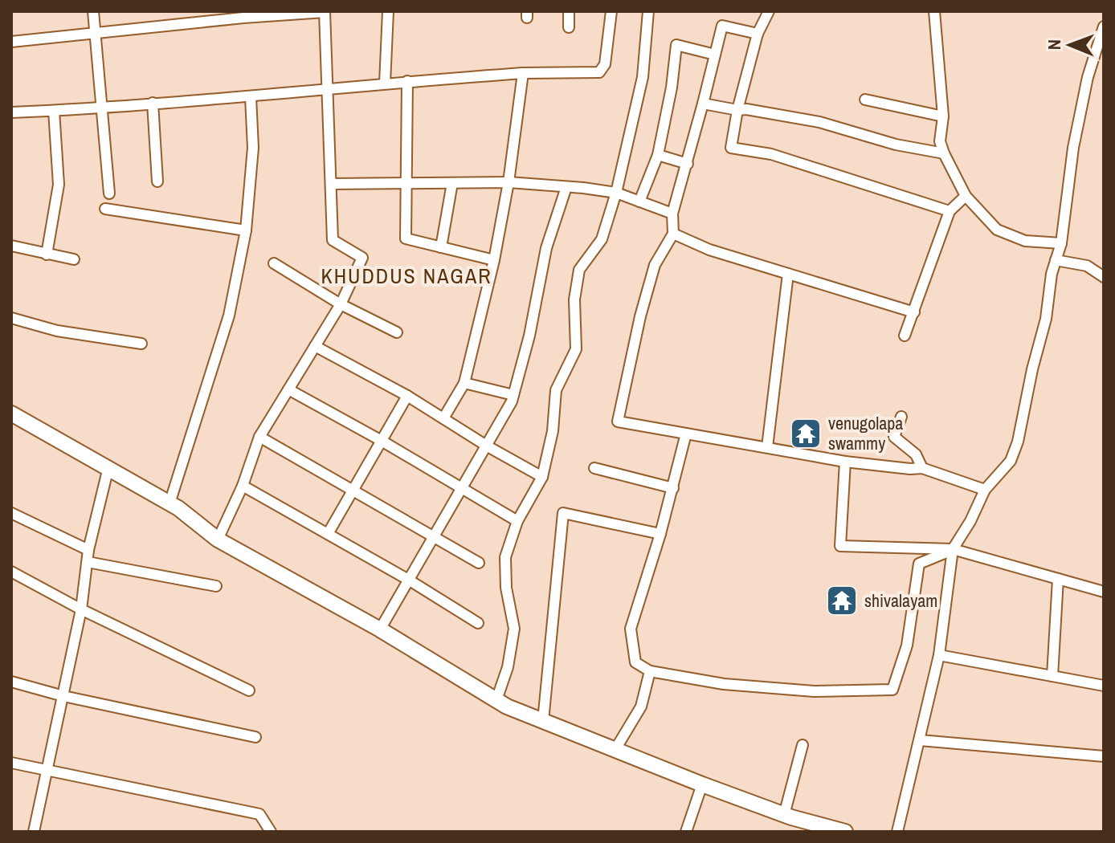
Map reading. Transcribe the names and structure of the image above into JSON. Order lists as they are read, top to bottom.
{
  "districts": ["KHUDDUS NAGAR"],
  "places": {
    "temple": ["venugolapa swammy", "shivalayam"]
  },
  "north": "left"
}
